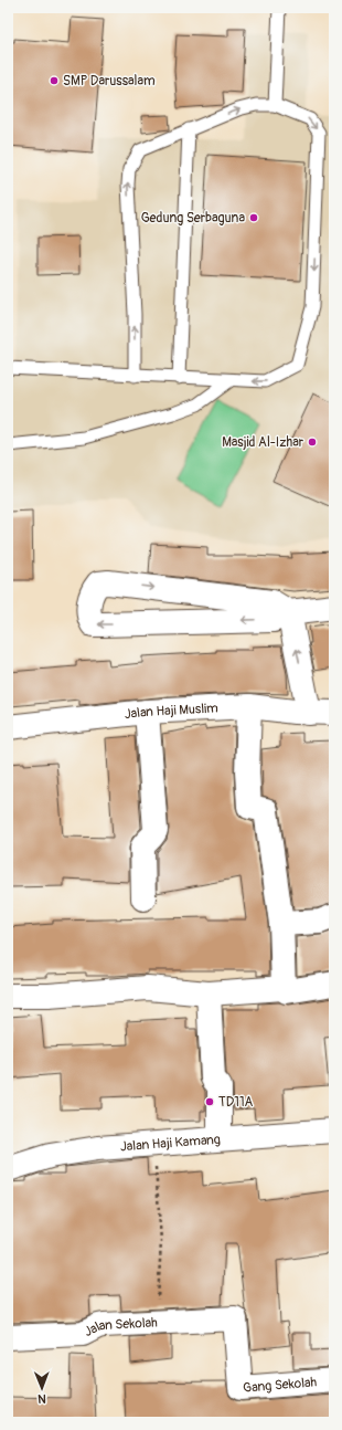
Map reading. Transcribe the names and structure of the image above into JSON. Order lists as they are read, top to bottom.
{
  "streets": {
    "street": [
      "Jalan Haji Muslim",
      "Jalan Haji Kamang",
      "Jalan Sekolah",
      "Gang Sekolah"
    ]
  },
  "crossings": [
    ["Jalan Sekolah", "Gang Sekolah"]
  ],
  "places": [
    "SMP Darussalam",
    "Gedung Serbaguna",
    "Masjid Al-Izhar",
    "TD11A"
  ],
  "north": "bottom"
}
